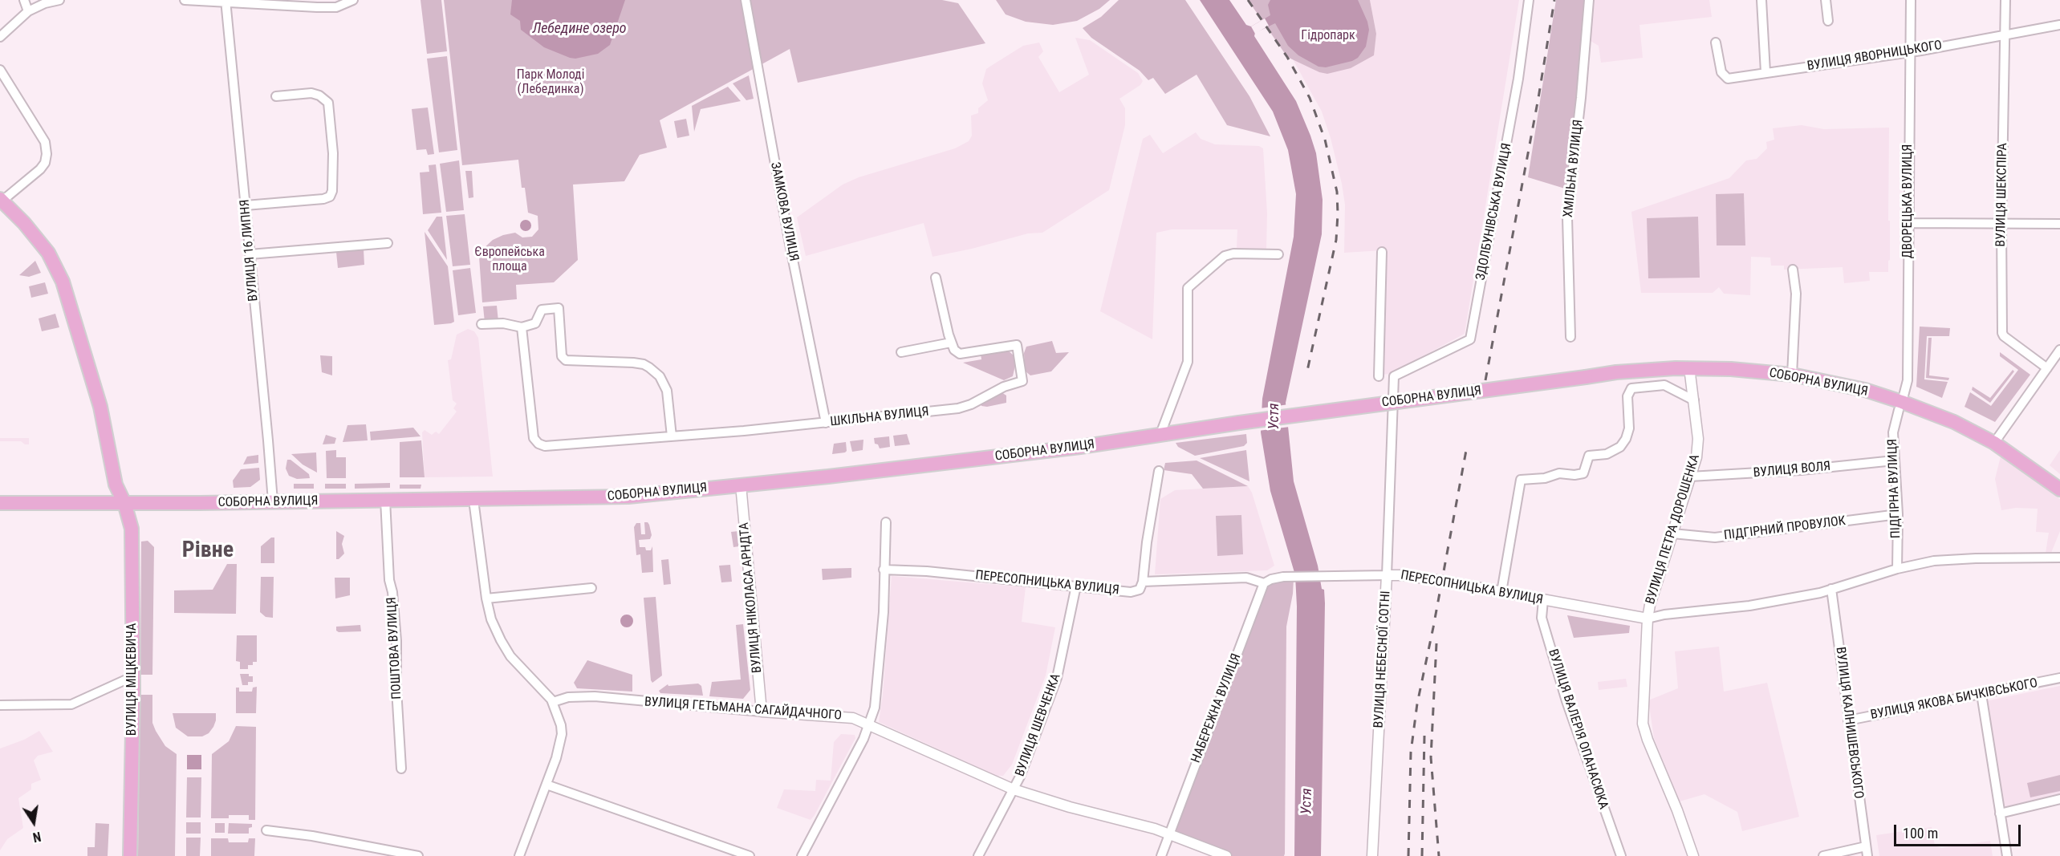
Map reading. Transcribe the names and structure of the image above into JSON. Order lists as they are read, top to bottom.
{
  "streets": {
    "main road": ["СОБОРНА ВУЛИЦЯ", "ВУЛИЦЯ МІЦКЕВИЧА"],
    "street": [
      "ВУЛИЦЯ ЯВОРНИЦЬКОГО",
      "ХМІЛЬНА ВУЛИЦЯ",
      "ВУЛИЦЯ ШЕКСПІРА",
      "ДВОРЕЦЬКА ВУЛИЦЯ",
      "ЗАМКОВА ВУЛИЦЯ",
      "ЗДОЛБУНІВСЬКА ВУЛИЦЯ",
      "ВУЛИЦЯ 16 ЛИПНЯ",
      "ШКІЛЬНА ВУЛИЦЯ",
      "ВУЛИЦЯ ВОЛЯ",
      "ПІДГІРНА ВУЛИЦЯ",
      "ПІДГІРНИЙ ПРОВУЛОК",
      "ВУЛИЦЯ ПЕТРА ДОРОШЕНКА",
      "ПЕРЕСОПНИЦЬКА ВУЛИЦЯ",
      "ВУЛИЦЯ НІКОЛАСА АРНДТА",
      "ПОШТОВА ВУЛИЦЯ",
      "ВУЛИЦЯ НЕБЕСНОЇ СОТНІ",
      "ВУЛИЦЯ ЯКОВА БИЧКІВСЬКОГО",
      "НАБЕРЕЖНА ВУЛИЦЯ",
      "ВУЛИЦЯ ГЕТЬМАНА САГАЙДАЧНОГО",
      "ВУЛИЦЯ КАЛНИШЕВСЬКОГО",
      "ВУЛИЦЯ ШЕВЧЕНКА",
      "ВУЛИЦЯ ВАЛЕРІЯ ОПАНАСЮКА"
    ]
  },
  "crossings": [
    ["ВУЛИЦЯ ЯВОРНИЦЬКОГО", "ВУЛИЦЯ ШЕКСПІРА"],
    ["ВУЛИЦЯ ЯВОРНИЦЬКОГО", "ДВОРЕЦЬКА ВУЛИЦЯ"],
    ["ДВОРЕЦЬКА ВУЛИЦЯ", "СОБОРНА ВУЛИЦЯ"],
    ["ДВОРЕЦЬКА ВУЛИЦЯ", "ПІДГІРНА ВУЛИЦЯ"],
    ["ЗАМКОВА ВУЛИЦЯ", "ШКІЛЬНА ВУЛИЦЯ"],
    ["ЗДОЛБУНІВСЬКА ВУЛИЦЯ", "ВУЛИЦЯ НЕБЕСНОЇ СОТНІ"],
    ["ВУЛИЦЯ 16 ЛИПНЯ", "СОБОРНА ВУЛИЦЯ"],
    ["СОБОРНА ВУЛИЦЯ", "ПІДГІРНА ВУЛИЦЯ"],
    ["СОБОРНА ВУЛИЦЯ", "ВУЛИЦЯ ПЕТРА ДОРОШЕНКА"],
    ["СОБОРНА ВУЛИЦЯ", "ВУЛИЦЯ НІКОЛАСА АРНДТА"],
    ["СОБОРНА ВУЛИЦЯ", "ПОШТОВА ВУЛИЦЯ"],
    ["СОБОРНА ВУЛИЦЯ", "ВУЛИЦЯ МІЦКЕВИЧА"],
    ["ВУЛИЦЯ ВОЛЯ", "ПІДГІРНА ВУЛИЦЯ"],
    ["ВУЛИЦЯ ВОЛЯ", "ВУЛИЦЯ ПЕТРА ДОРОШЕНКА"],
    ["ПІДГІРНА ВУЛИЦЯ", "ПІДГІРНИЙ ПРОВУЛОК"],
    ["ПІДГІРНА ВУЛИЦЯ", "ПЕРЕСОПНИЦЬКА ВУЛИЦЯ"],
    ["ПІДГІРНИЙ ПРОВУЛОК", "ВУЛИЦЯ ПЕТРА ДОРОШЕНКА"],
    ["ВУЛИЦЯ ПЕТРА ДОРОШЕНКА", "ПЕРЕСОПНИЦЬКА ВУЛИЦЯ"],
    ["ПЕРЕСОПНИЦЬКА ВУЛИЦЯ", "ВУЛИЦЯ НЕБЕСНОЇ СОТНІ"],
    ["ПЕРЕСОПНИЦЬКА ВУЛИЦЯ", "НАБЕРЕЖНА ВУЛИЦЯ"],
    ["ПЕРЕСОПНИЦЬКА ВУЛИЦЯ", "ВУЛИЦЯ КАЛНИШЕВСЬКОГО"],
    ["ПЕРЕСОПНИЦЬКА ВУЛИЦЯ", "ВУЛИЦЯ ШЕВЧЕНКА"],
    ["ПЕРЕСОПНИЦЬКА ВУЛИЦЯ", "ВУЛИЦЯ ВАЛЕРІЯ ОПАНАСЮКА"],
    ["ВУЛИЦЯ НІКОЛАСА АРНДТА", "ВУЛИЦЯ ГЕТЬМАНА САГАЙДАЧНОГО"],
    ["ВУЛИЦЯ ЯКОВА БИЧКІВСЬКОГО", "ВУЛИЦЯ КАЛНИШЕВСЬКОГО"],
    ["НАБЕРЕЖНА ВУЛИЦЯ", "ВУЛИЦЯ ГЕТЬМАНА САГАЙДАЧНОГО"],
    ["ВУЛИЦЯ ГЕТЬМАНА САГАЙДАЧНОГО", "ВУЛИЦЯ ШЕВЧЕНКА"]
  ],
  "districts": ["Рівне"],
  "water": ["Лебедине озеро", "Устя"],
  "parks": ["Гідропарк", "Парк Молоді (Лебединка)", "Європейська площа"],
  "scale_bar": "100 m",
  "north": "bottom"
}
